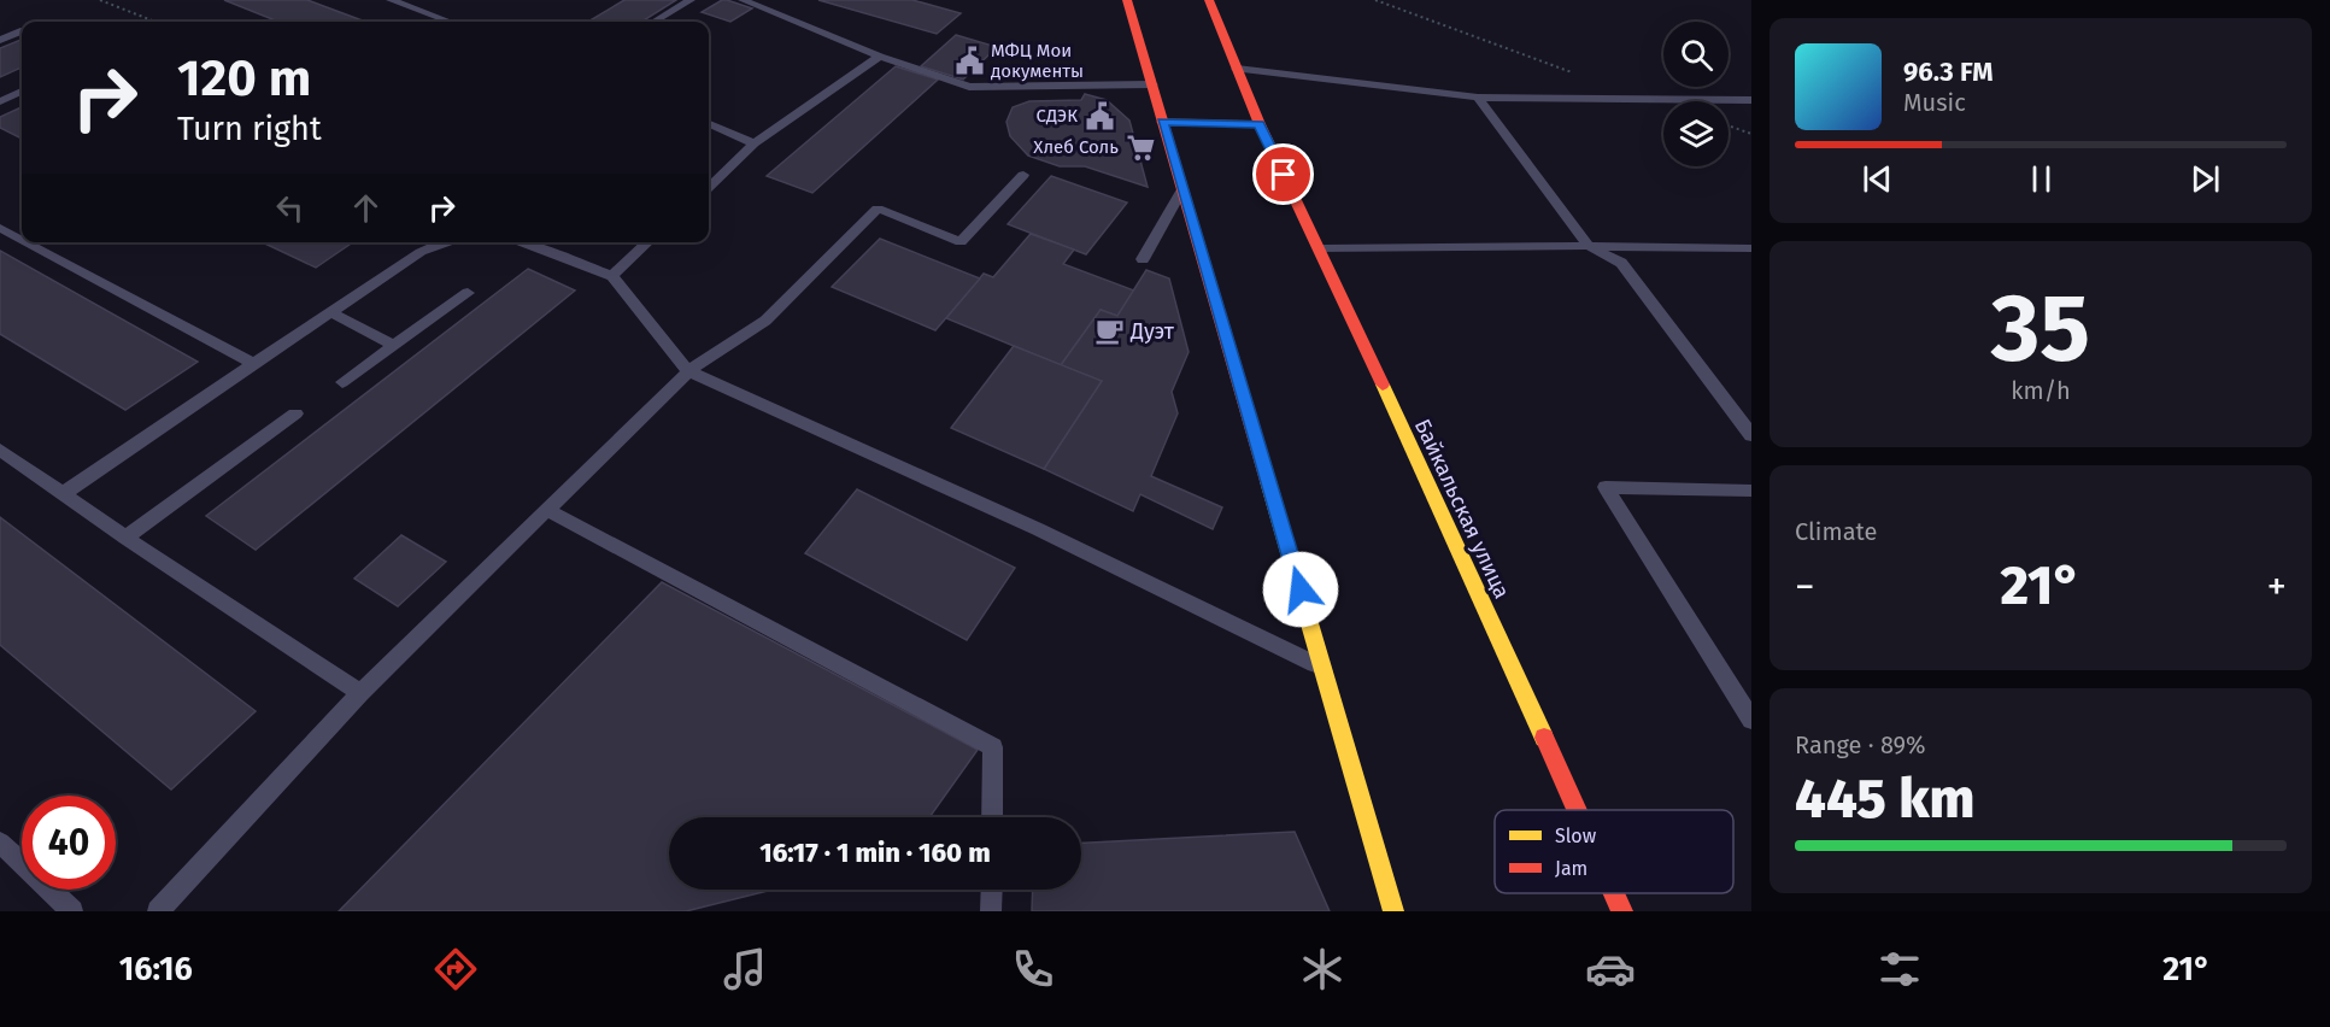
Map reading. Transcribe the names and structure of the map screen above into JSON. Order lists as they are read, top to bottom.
{
  "streets": {
    "street": ["Байкальская улица"]
  },
  "places": {
    "public building": ["МФЦ Мои документы", "СДЭК"],
    "supermarket": ["Хлеб Соль"],
    "cafe": ["Дуэт"]
  },
  "legend": ["Slow", "Jam"],
  "page": {
    "turn": ["120 m", "Turn right"],
    "song": ["96.3 FM", "Music"],
    "tile": [
      ["35", "km/h"],
      "Climate",
      ["Range · 89%", "445 km"]
    ],
    "heat": ["−", "21°", "+"],
    "limit": "40",
    "trip": "16:17 · 1 min · 160 m",
    "tabs": ["16:16", "21°"]
  }
}
